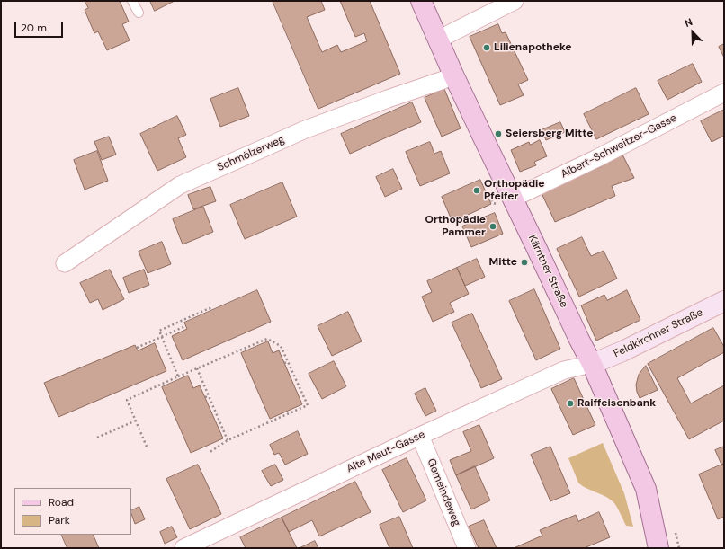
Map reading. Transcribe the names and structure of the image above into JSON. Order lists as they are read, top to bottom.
{
  "streets": {
    "main road": ["Kärntner Straße", "Feldkirchner Straße"],
    "street": [
      "Albert-Schweitzer-Gasse",
      "Schmölzerweg",
      "Alte Maut-Gasse",
      "Gemeindeweg"
    ]
  },
  "crossings": [
    ["Albert-Schweitzer-Gasse", "Kärntner Straße"],
    ["Schmölzerweg", "Kärntner Straße"],
    ["Kärntner Straße", "Feldkirchner Straße"],
    ["Kärntner Straße", "Alte Maut-Gasse"],
    ["Feldkirchner Straße", "Alte Maut-Gasse"],
    ["Alte Maut-Gasse", "Gemeindeweg"]
  ],
  "places": [
    "Lilienapotheke",
    "Seiersberg Mitte",
    "Orthopädie Pfeifer",
    "Orthopädie Pammer",
    "Mitte",
    "Raiffeisenbank"
  ],
  "legend": ["Road", "Park"],
  "scale_bar": "20 m",
  "north": "top left"
}
